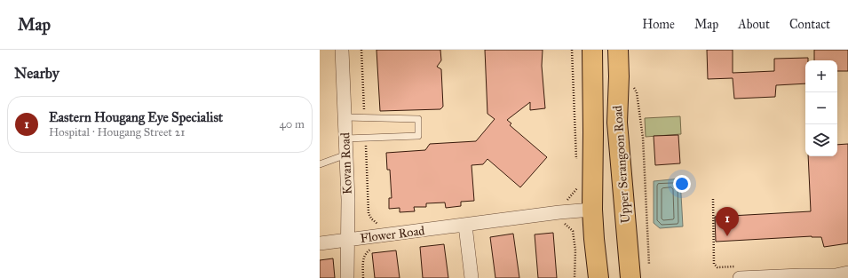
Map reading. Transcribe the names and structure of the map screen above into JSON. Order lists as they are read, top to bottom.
{
  "streets": {
    "main road": ["Upper Serangoon Road"],
    "street": ["Kovan Road", "Flower Road"]
  },
  "crossings": [
    ["Kovan Road", "Flower Road"],
    ["Upper Serangoon Road", "Flower Road"]
  ],
  "page": {
    "header": "Map",
    "nav": [
      "Home",
      "Map",
      "About",
      "Contact"
    ],
    "heading": "Nearby",
    "map_buttons": ["+", "−"],
    "list": [
      {
        "mark": "1",
        "name": "Eastern Hougang Eye Specialist",
        "note": "Hospital · Hougang Street 21",
        "value": "40 m"
      }
    ],
    "pins": "1"
  }
}
